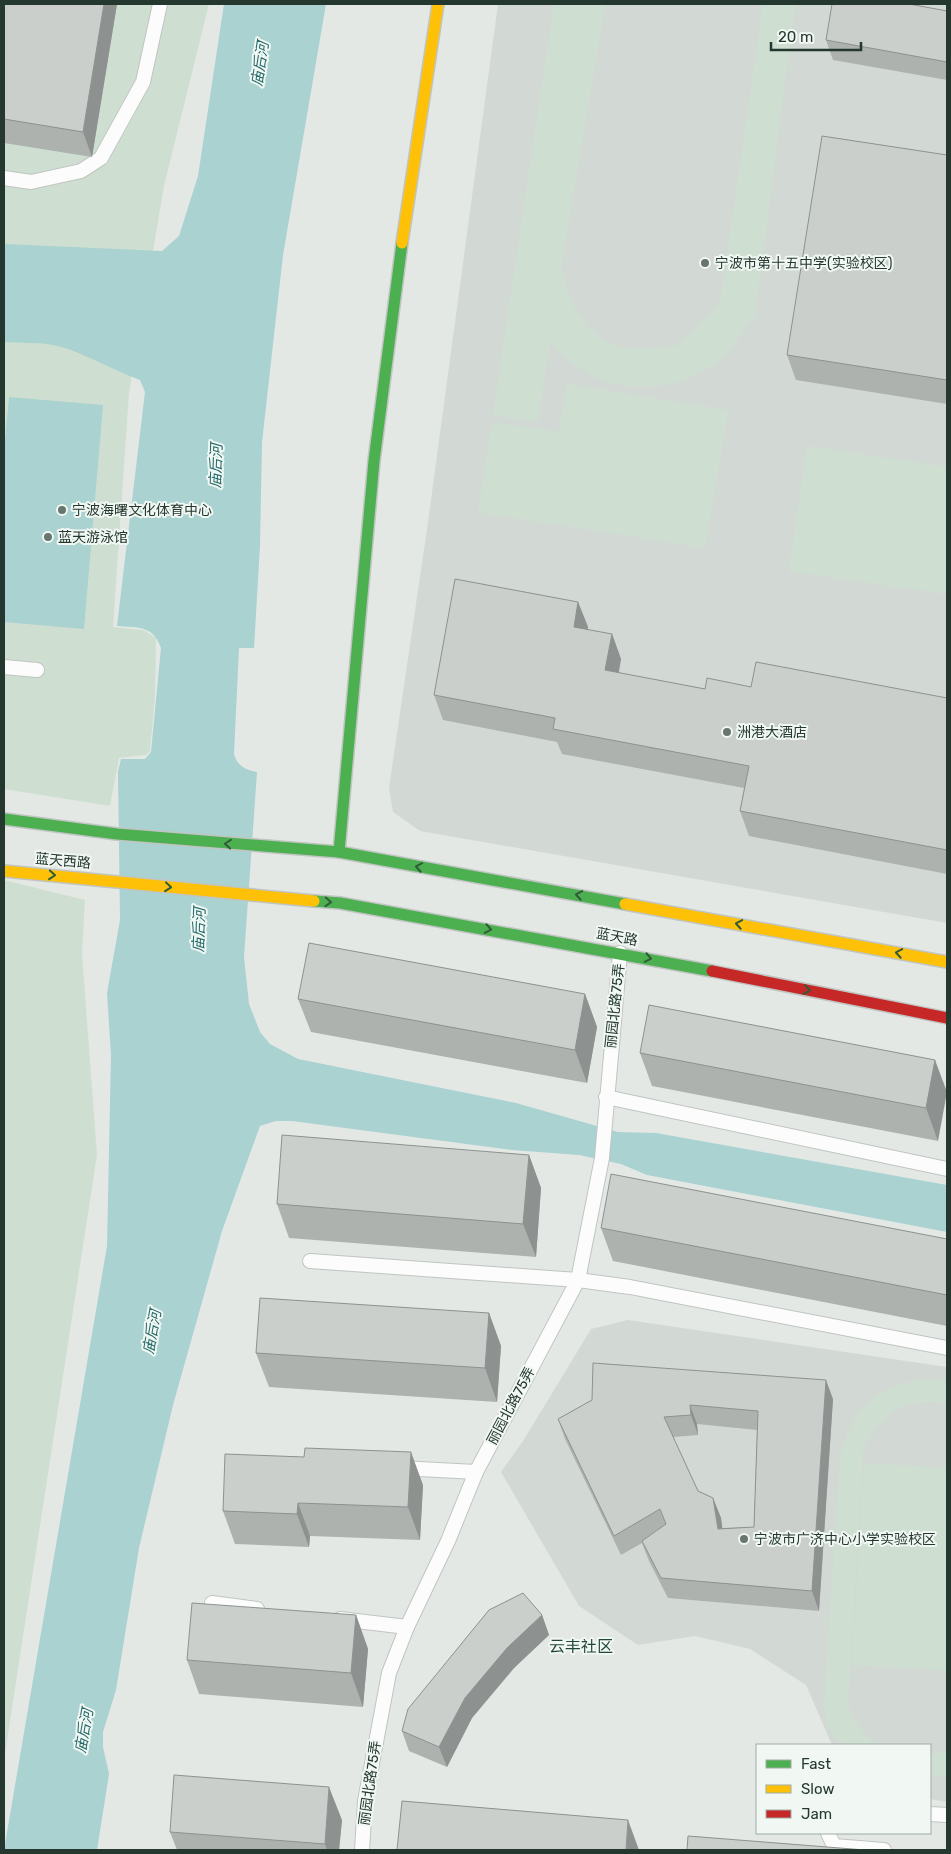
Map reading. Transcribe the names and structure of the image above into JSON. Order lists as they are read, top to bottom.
{
  "streets": {
    "street": ["蓝天西路", "蓝天路"],
    "lane": ["丽园北路75弄"]
  },
  "crossings": [
    ["蓝天西路", "蓝天路"],
    ["蓝天路", "丽园北路75弄"]
  ],
  "districts": ["云丰社区"],
  "water": ["庙后河"],
  "places": [
    "宁波市第十五中学(实验校区)",
    "宁波海曙文化体育中心",
    "蓝天游泳馆",
    "洲港大酒店",
    "宁波市广济中心小学实验校区"
  ],
  "legend": ["Fast", "Slow", "Jam"],
  "scale_bar": "20 m"
}
